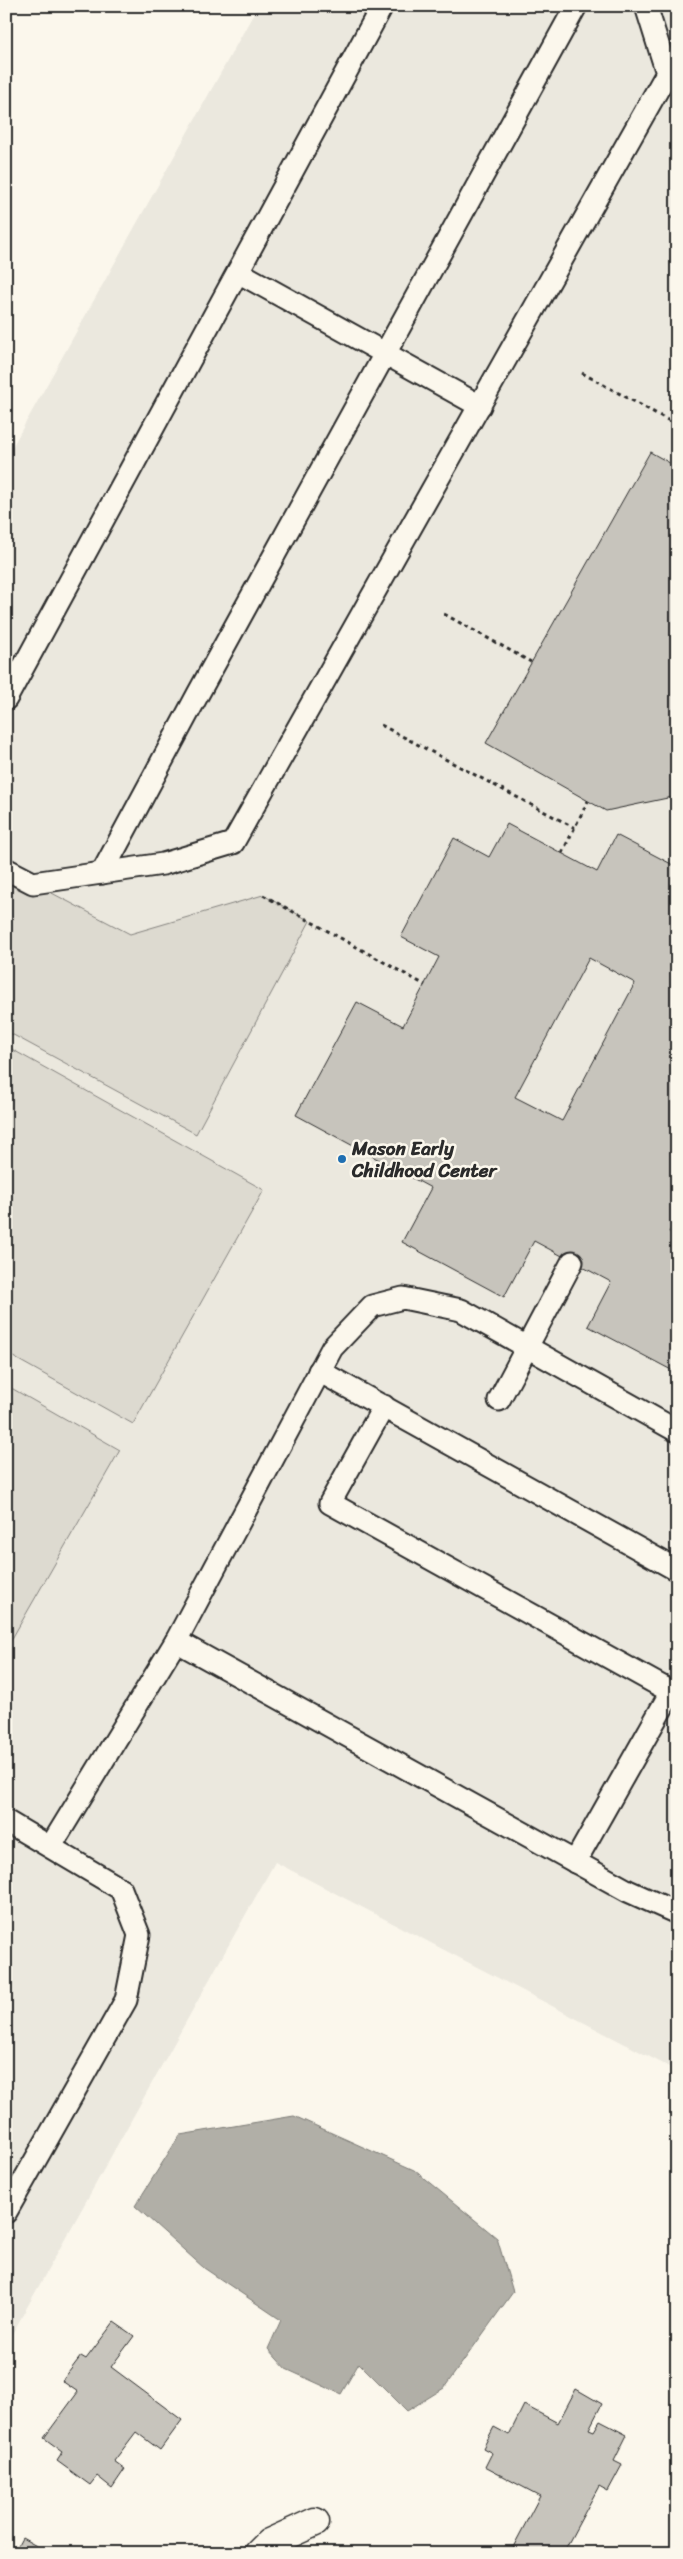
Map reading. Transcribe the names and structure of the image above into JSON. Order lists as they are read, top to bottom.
{
  "places": ["Mason Early Childhood Center"]
}
